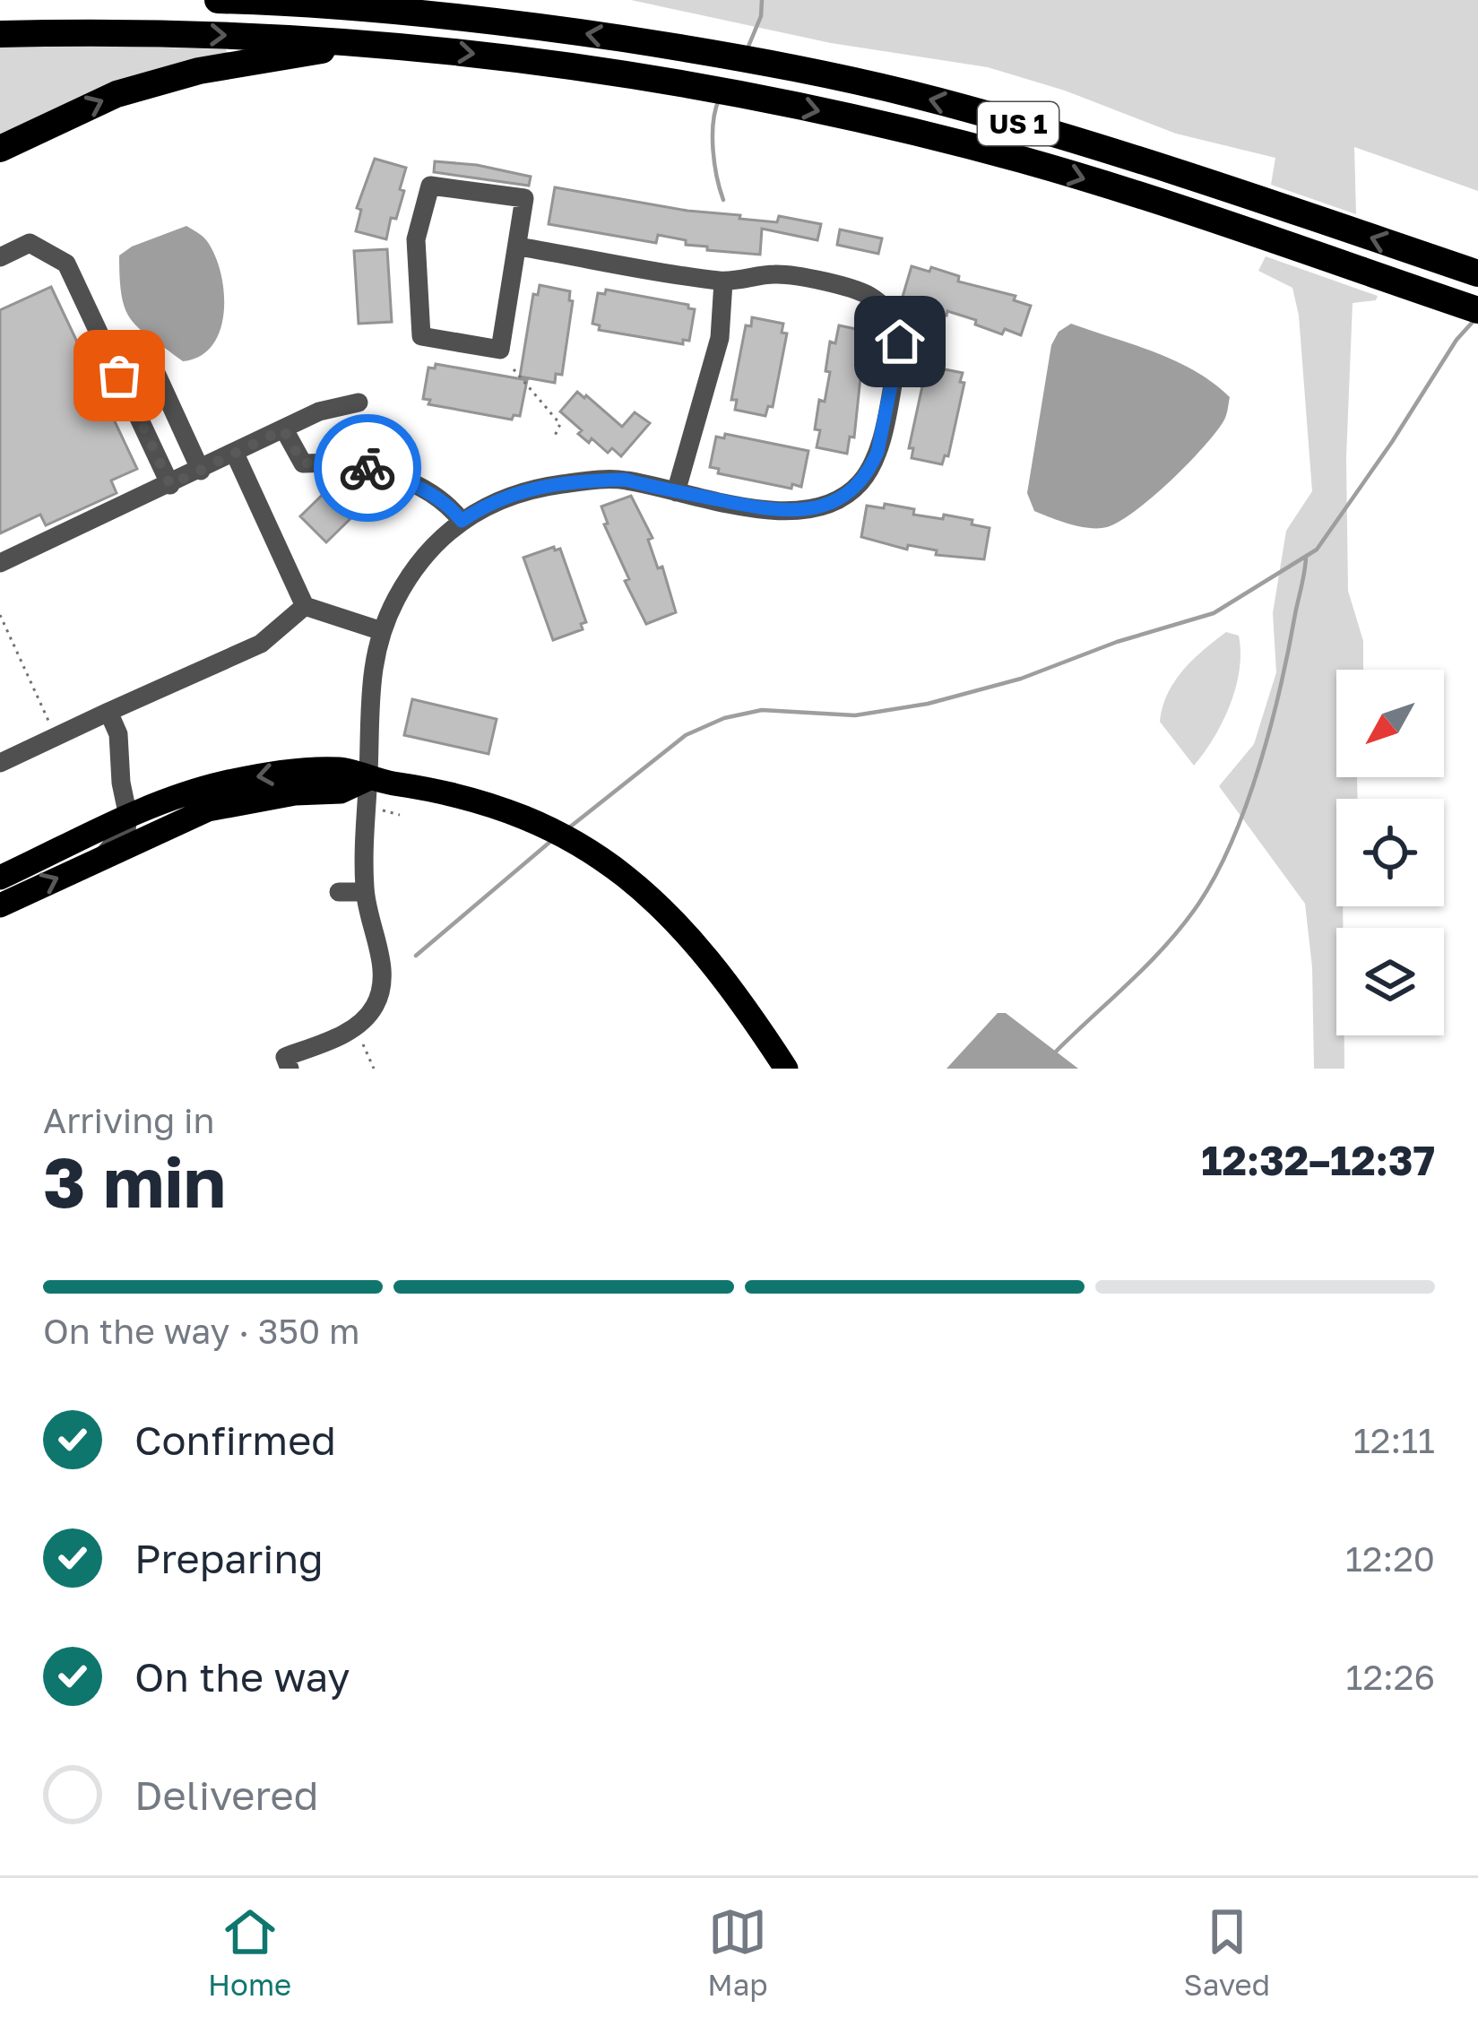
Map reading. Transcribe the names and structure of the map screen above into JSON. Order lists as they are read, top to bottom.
{
  "streets": {
    "highway": ["US 1"]
  },
  "north": "bottom left",
  "page": {
    "heading": ["3 min", "Arriving in", "12:32–12:37"],
    "bar": "On the way · 350 m",
    "list": [
      ["Confirmed", "12:11"],
      ["Preparing", "12:20"],
      ["On the way", "12:26"],
      "Delivered"
    ],
    "tabs": ["Home", "Map", "Saved"]
  }
}
